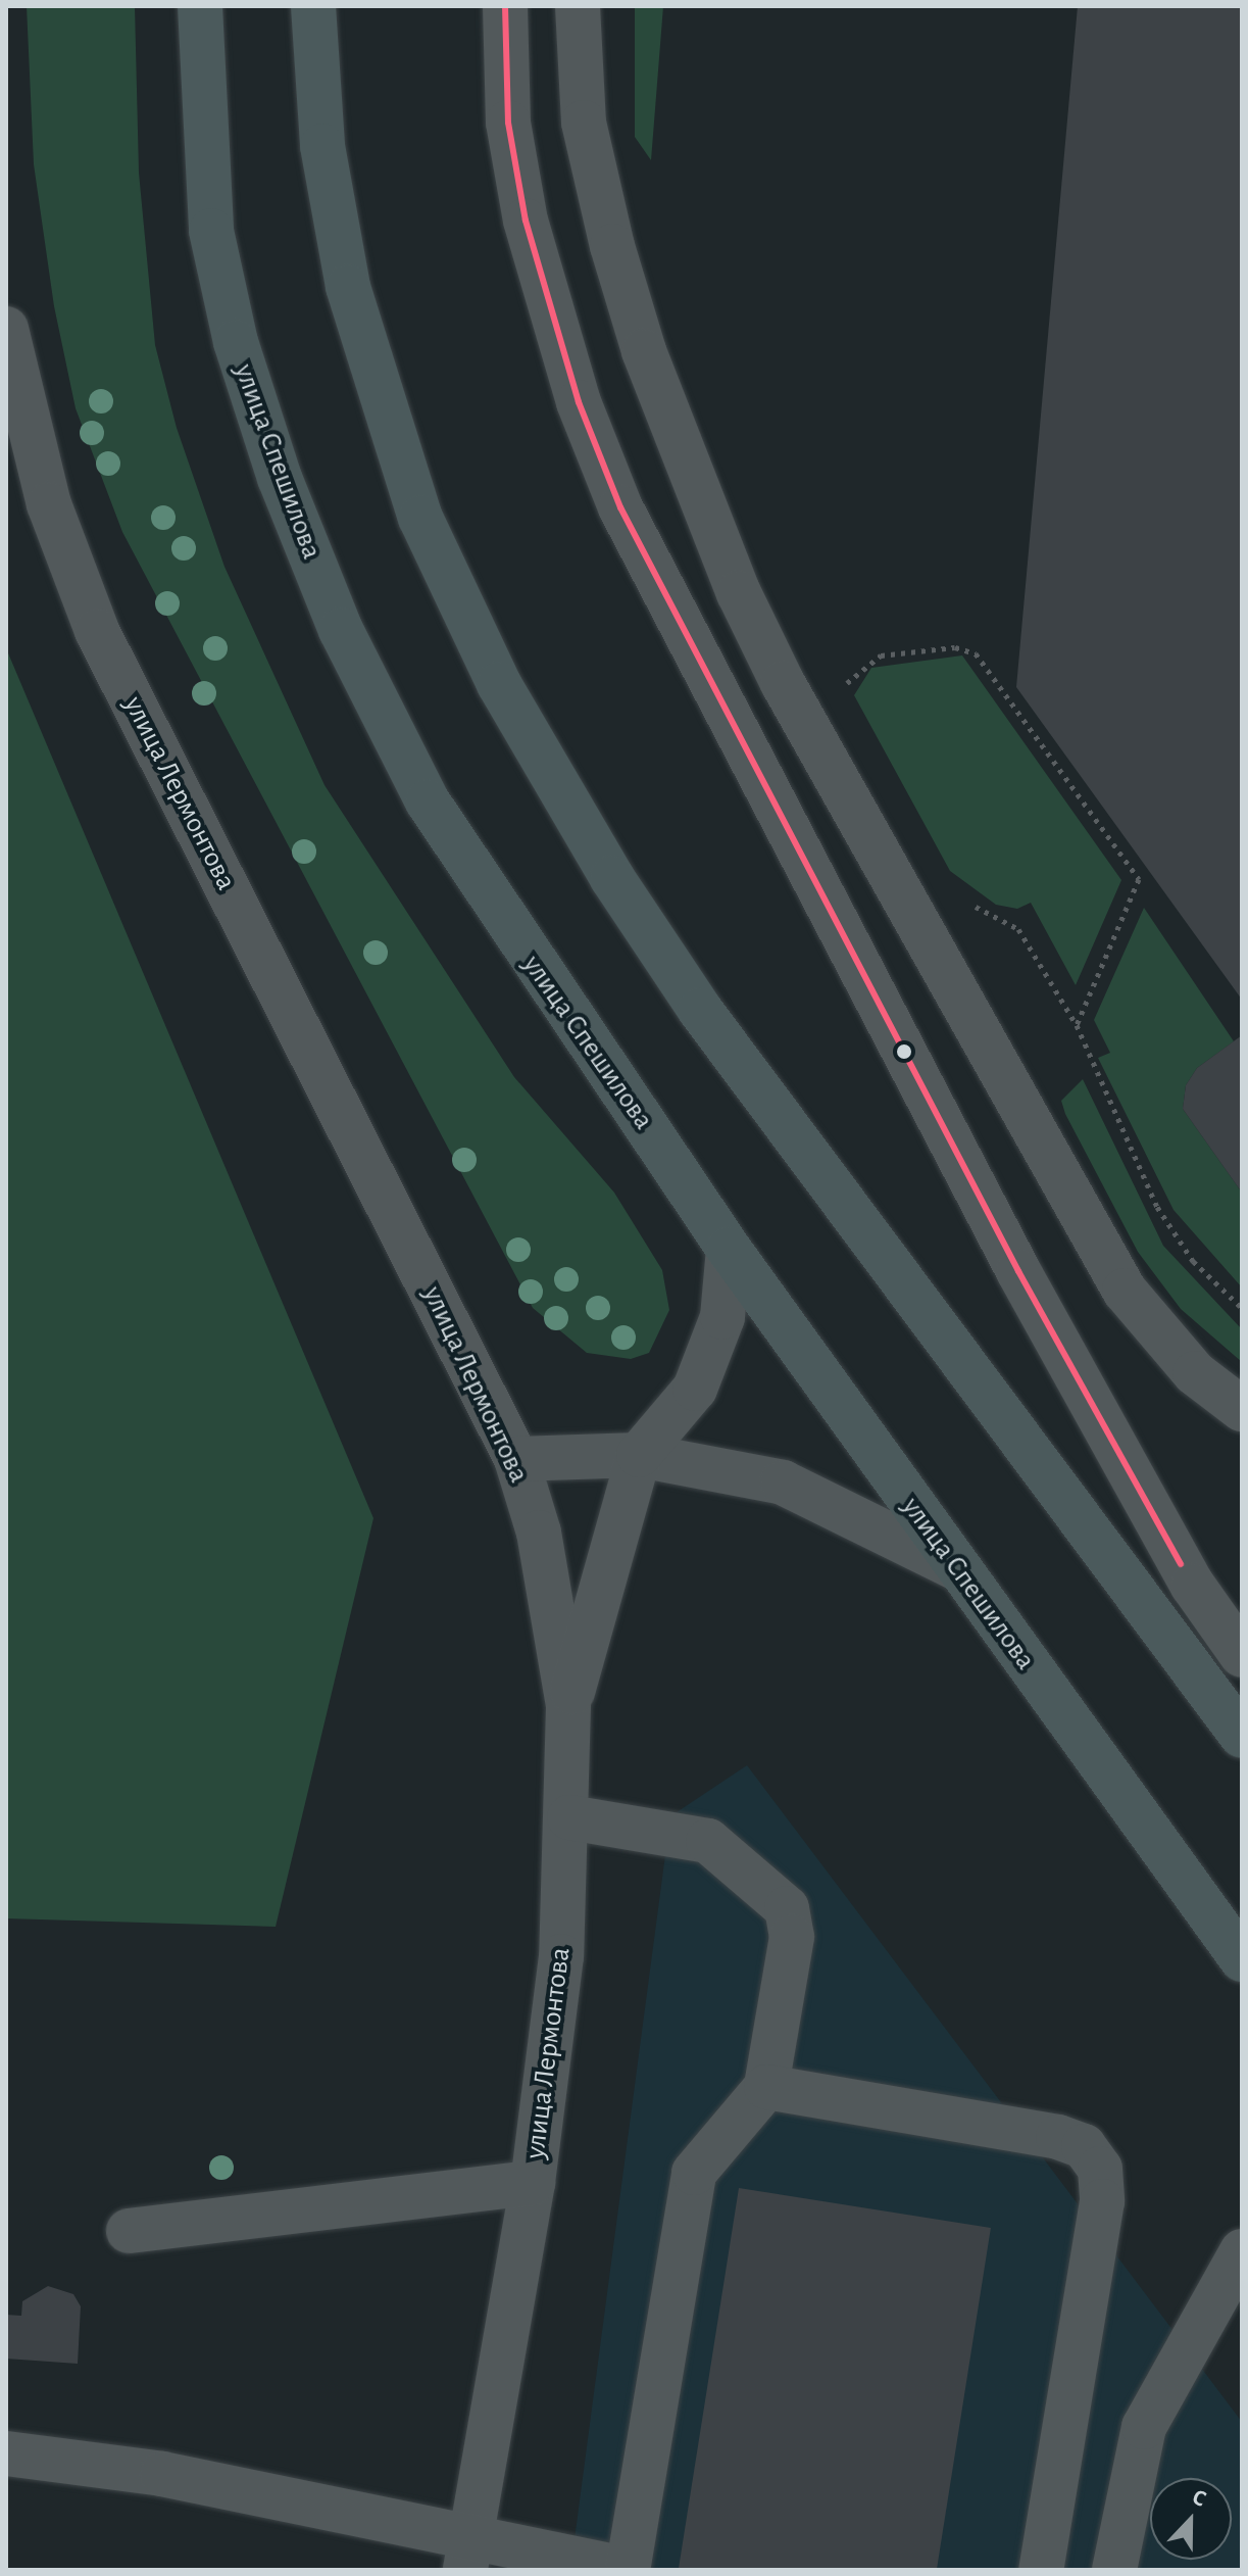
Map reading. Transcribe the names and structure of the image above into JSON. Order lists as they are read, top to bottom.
{
  "streets": {
    "main road": ["улица Спешилова"],
    "street": ["улица Лермонтова"]
  },
  "north": "top"
}
